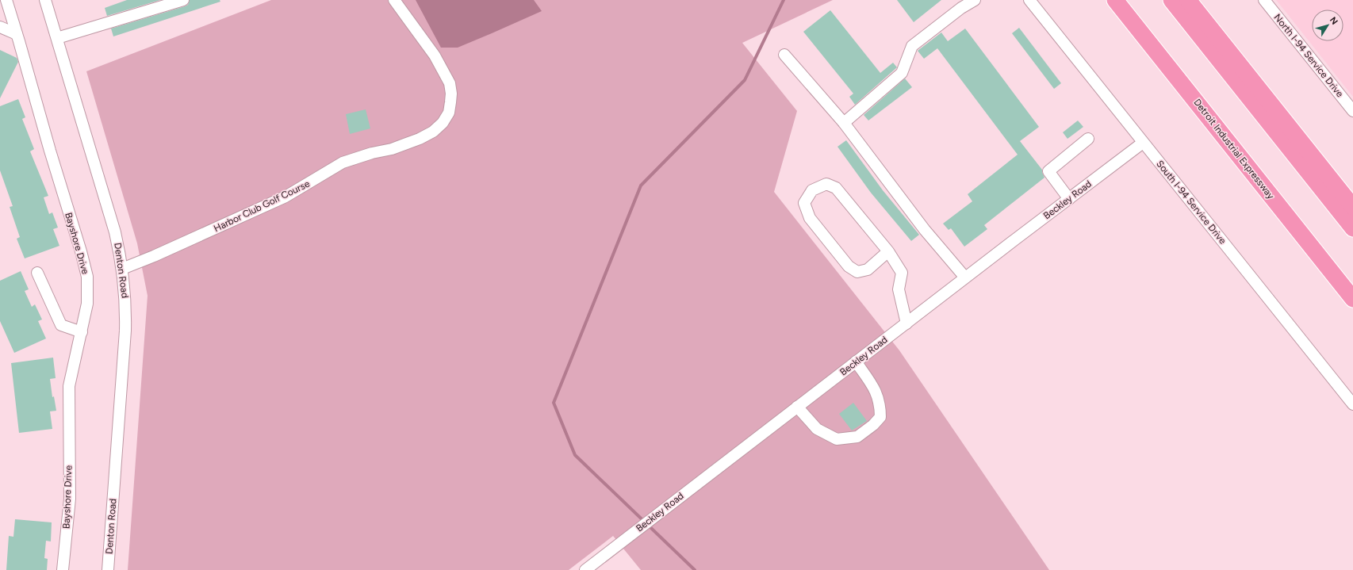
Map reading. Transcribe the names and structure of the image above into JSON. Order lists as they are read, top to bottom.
{
  "streets": {
    "highway": ["Detroit Industrial Expressway"],
    "street": [
      "North I-94 Service Drive",
      "Beckley Road",
      "South I-94 Service Drive",
      "Harbor Club Golf Course",
      "Bayshore Drive",
      "Denton Road"
    ]
  },
  "crossings": [
    ["Beckley Road", "South I-94 Service Drive"],
    ["Harbor Club Golf Course", "Denton Road"]
  ],
  "north": "top right"
}
